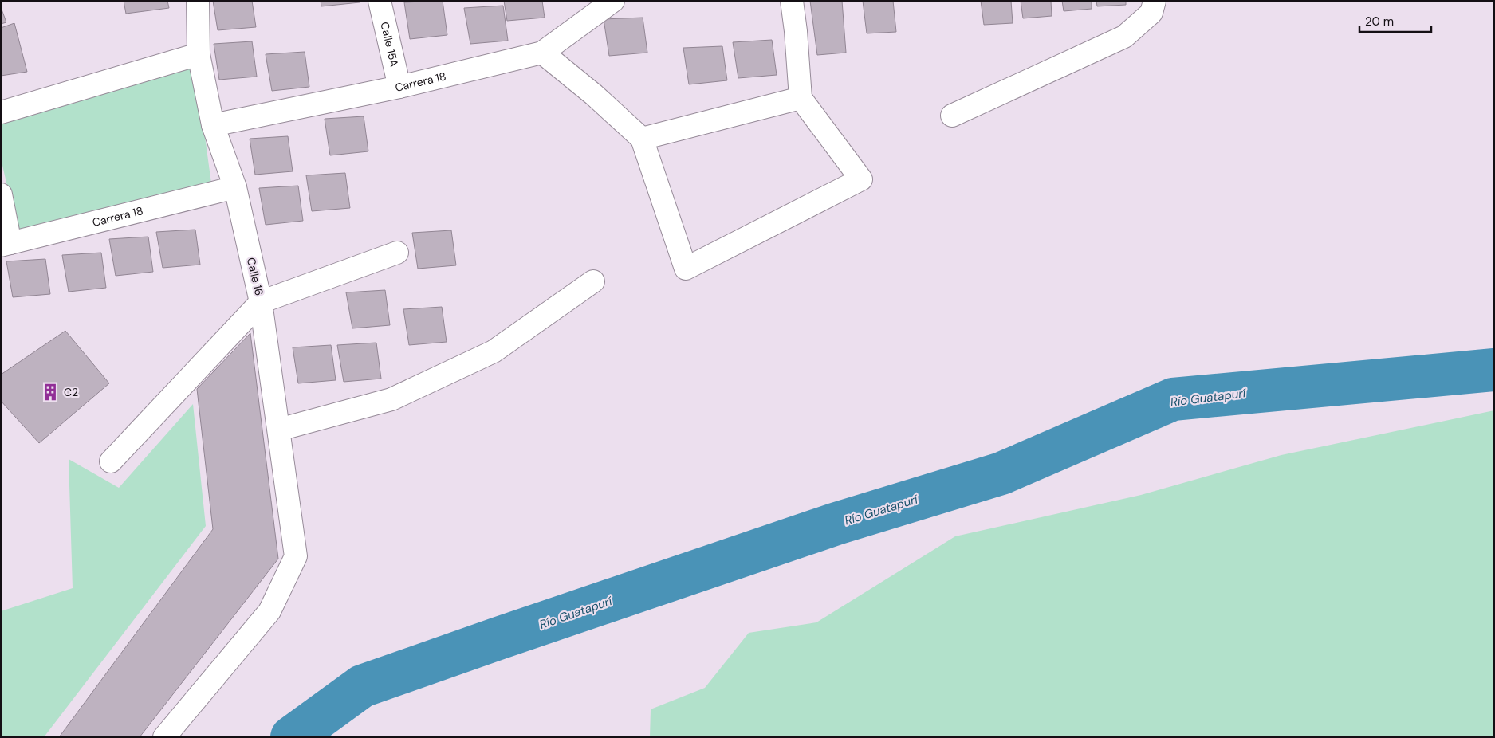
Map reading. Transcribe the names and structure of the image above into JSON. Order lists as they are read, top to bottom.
{
  "streets": {
    "street": ["Calle 15A", "Carrera 18", "Calle 16"]
  },
  "crossings": [
    ["Calle 15A", "Carrera 18"],
    ["Carrera 18", "Calle 16"]
  ],
  "water": ["Río Guatapurí"],
  "places": {
    "building": ["C2"]
  },
  "scale_bar": "20 m"
}
